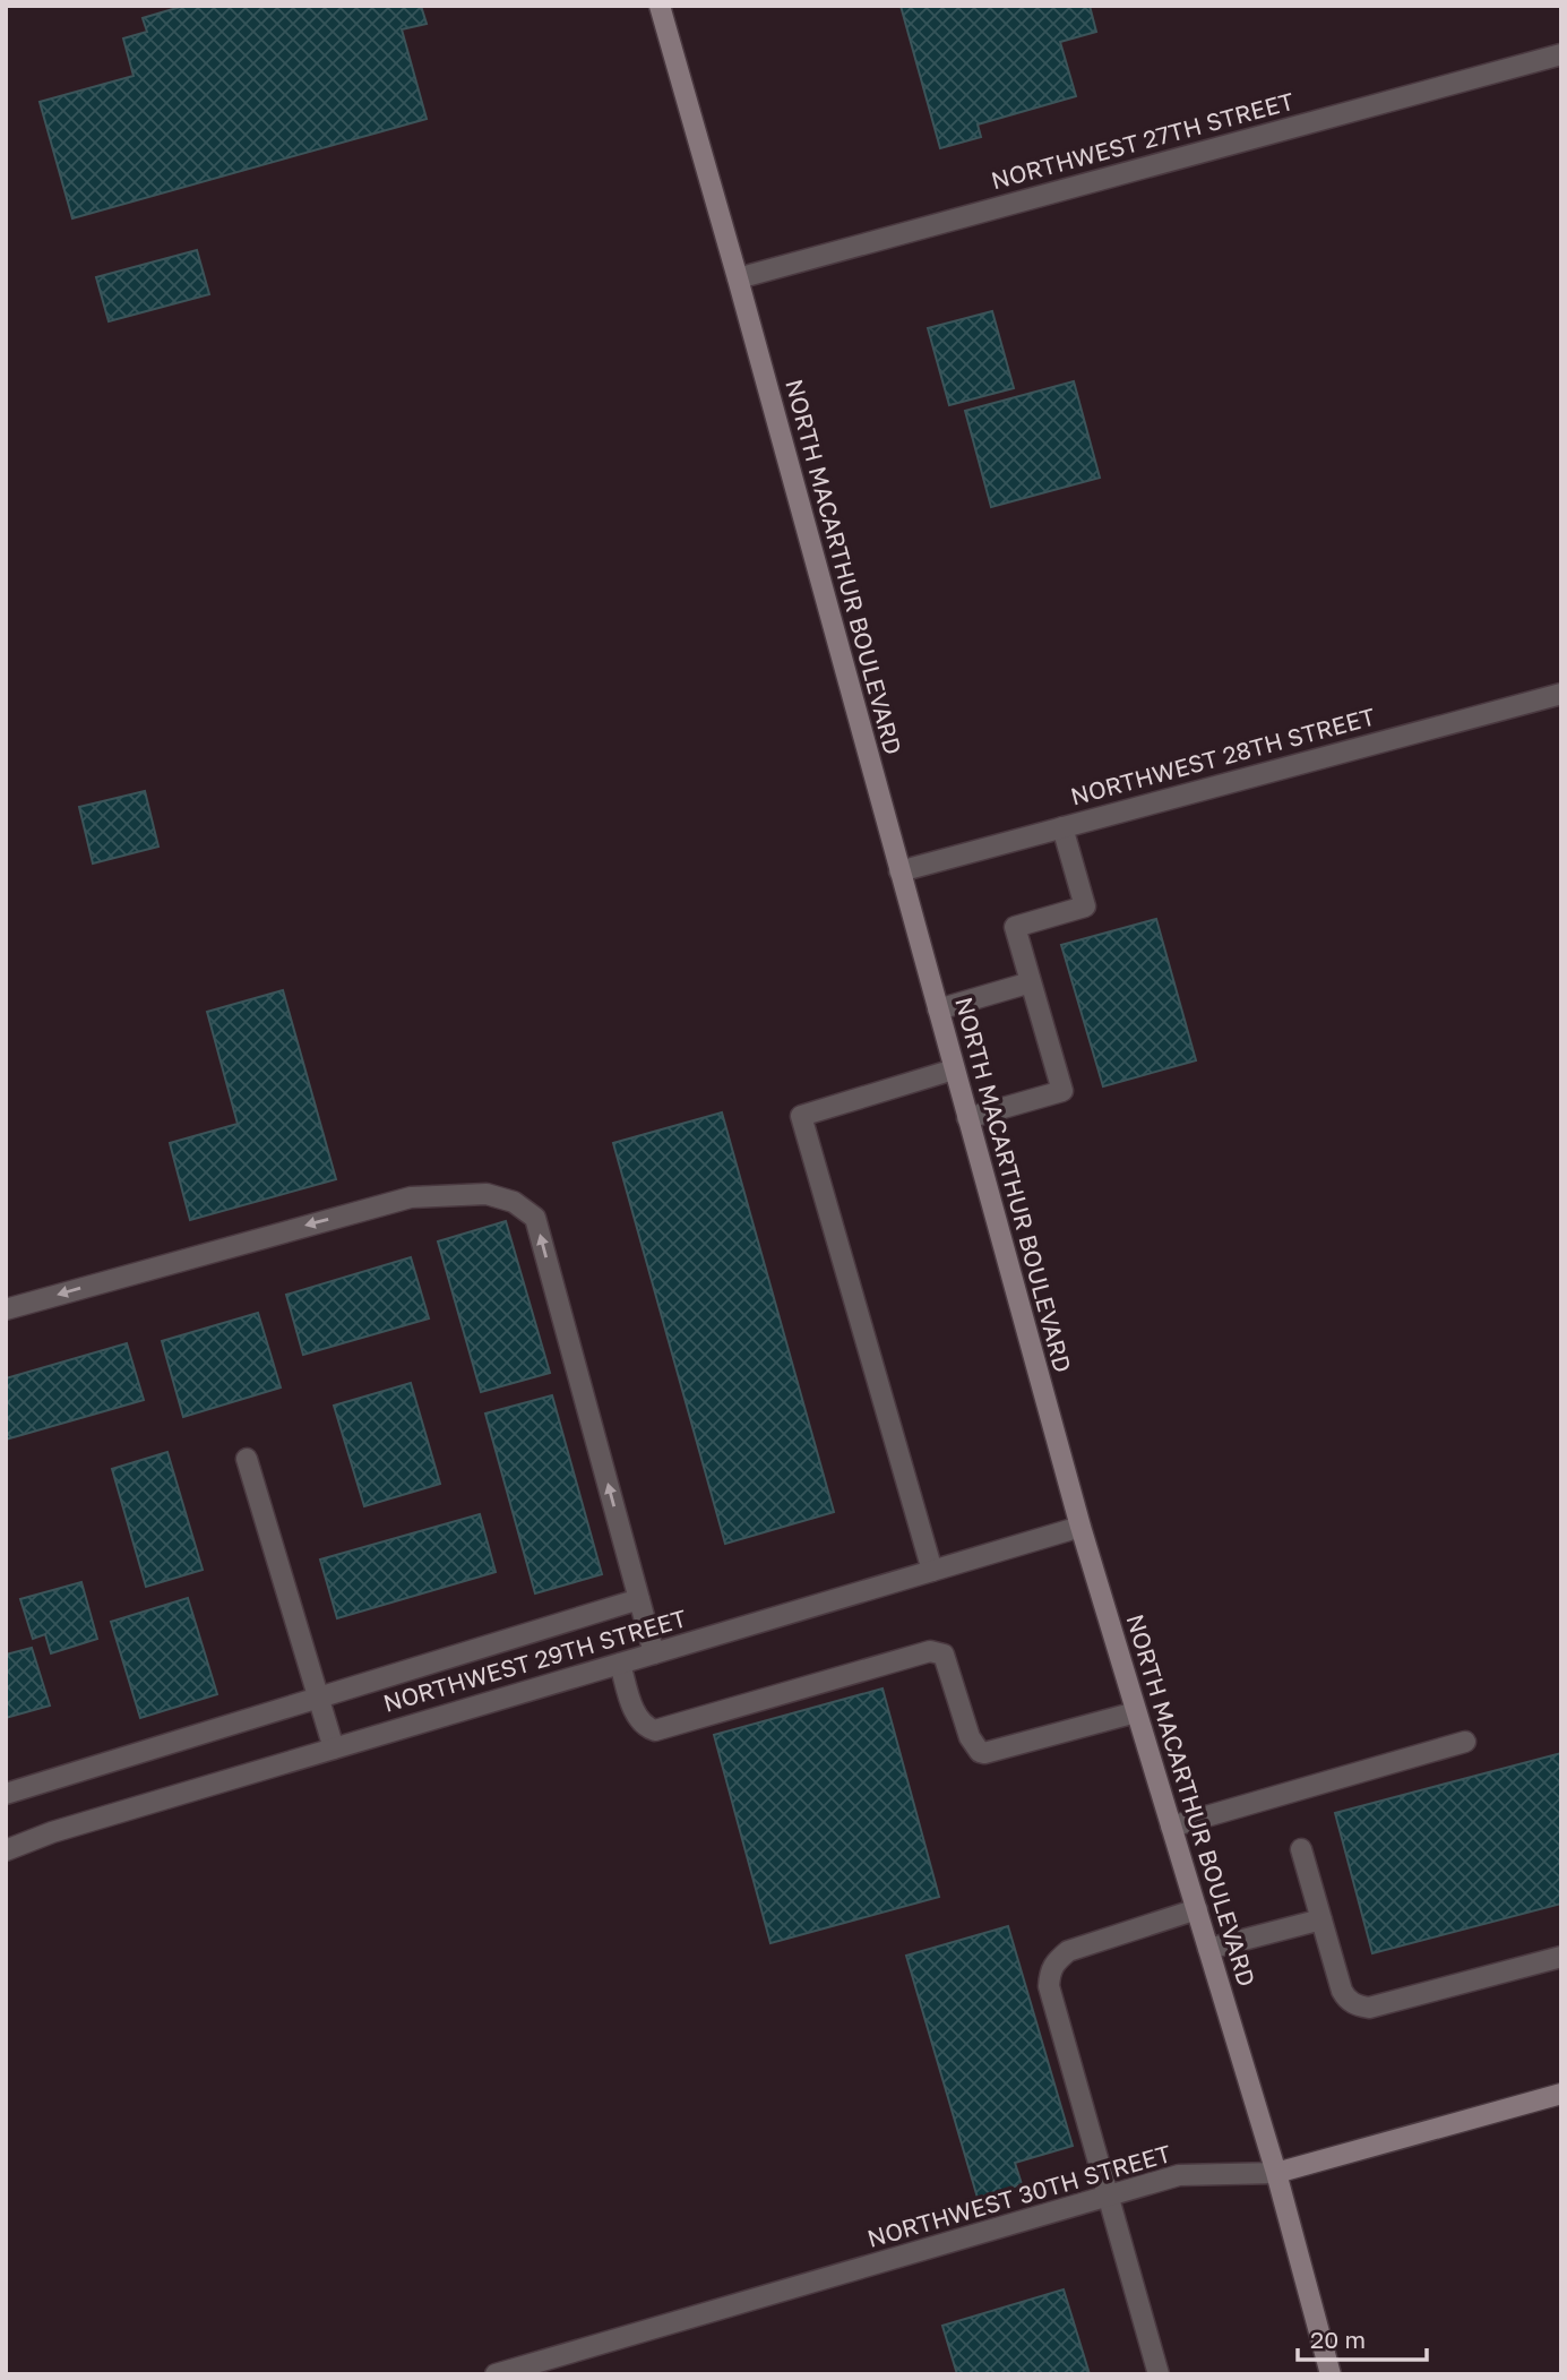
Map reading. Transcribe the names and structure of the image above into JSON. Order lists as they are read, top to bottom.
{
  "streets": {
    "main road": ["NORTH MACARTHUR BOULEVARD", "NORTHWEST 30TH STREET"],
    "street": ["NORTHWEST 27TH STREET", "NORTHWEST 28TH STREET", "NORTHWEST 29TH STREET"]
  },
  "crossings": [
    ["NORTHWEST 27TH STREET", "NORTH MACARTHUR BOULEVARD"],
    ["NORTH MACARTHUR BOULEVARD", "NORTHWEST 28TH STREET"],
    ["NORTH MACARTHUR BOULEVARD", "NORTHWEST 29TH STREET"],
    ["NORTH MACARTHUR BOULEVARD", "NORTHWEST 30TH STREET"]
  ],
  "scale_bar": "20 m"
}
